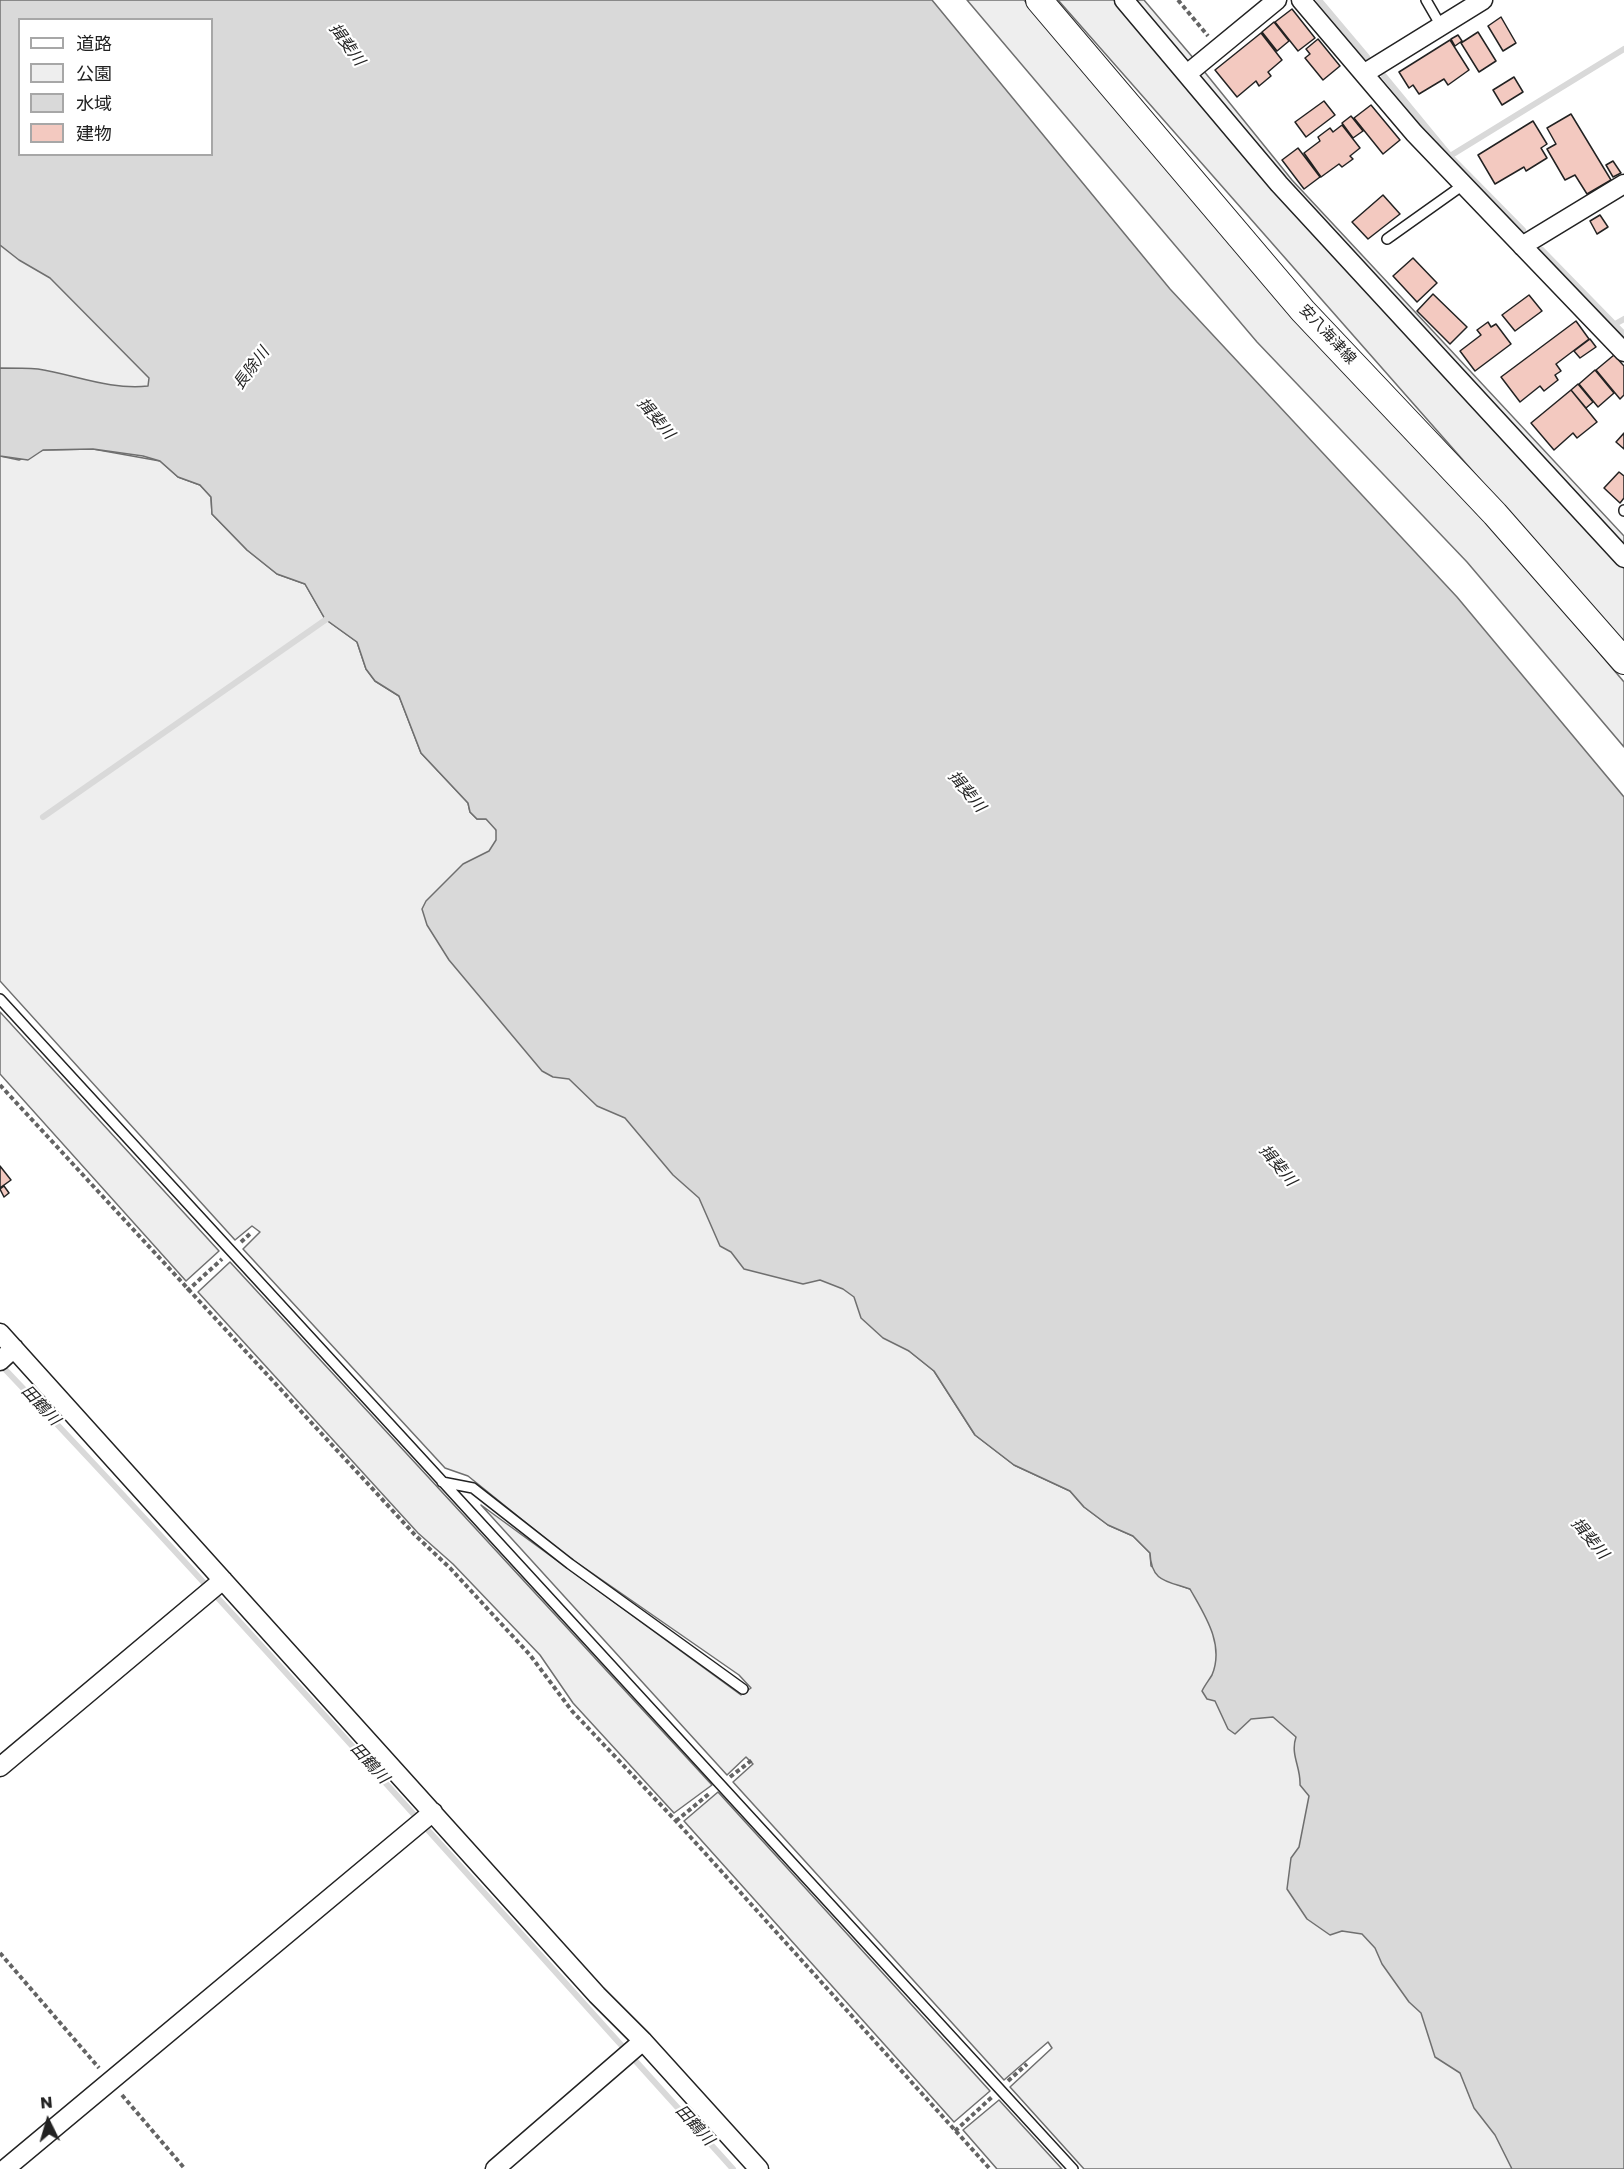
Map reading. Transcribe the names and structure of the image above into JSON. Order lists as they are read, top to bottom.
{
  "streets": {
    "main road": ["安八海津線"]
  },
  "water": ["揖斐川", "長除川", "田鶴川"],
  "legend": [
    "道路",
    "公園",
    "水域",
    "建物"
  ],
  "north": "top"
}
